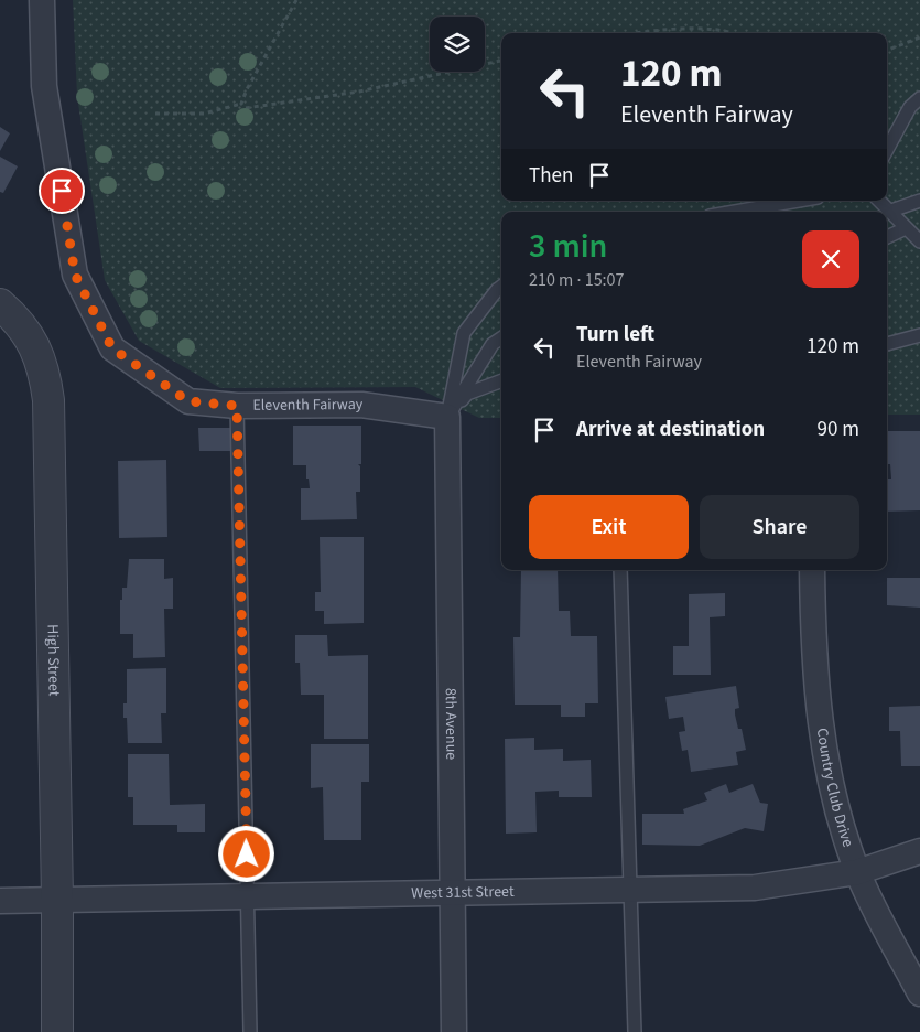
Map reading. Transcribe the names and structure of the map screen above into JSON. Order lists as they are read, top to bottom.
{
  "streets": {
    "street": [
      "Eleventh Fairway",
      "High Street",
      "8th Avenue",
      "Country Club Drive",
      "West 31st Street"
    ]
  },
  "crossings": [
    ["Eleventh Fairway", "8th Avenue"],
    ["High Street", "West 31st Street"],
    ["8th Avenue", "West 31st Street"],
    ["Country Club Drive", "West 31st Street"]
  ],
  "page": {
    "turn": ["120 m", "Eleventh Fairway"],
    "then": "Then",
    "heading": ["3 min", "210 m · 15:07"],
    "list": [
      {
        "name": "Turn left",
        "note": "Eleventh Fairway",
        "value": "120 m"
      },
      {
        "name": "Arrive at destination",
        "value": "90 m"
      }
    ],
    "buttons": ["Exit", "Share"]
  }
}
